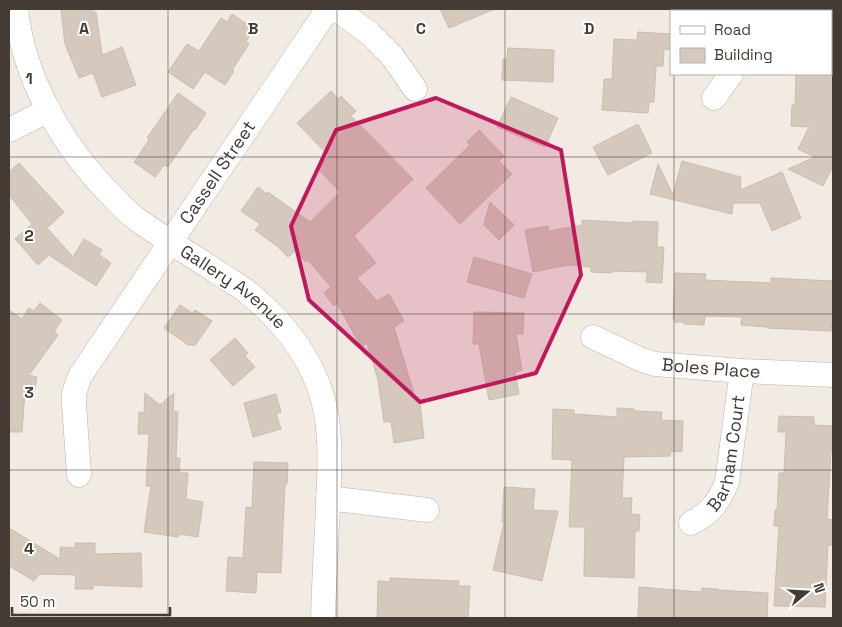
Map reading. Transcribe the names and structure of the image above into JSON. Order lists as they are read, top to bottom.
{
  "streets": {
    "street": [
      "Cassell Street",
      "Gallery Avenue",
      "Boles Place",
      "Barham Court"
    ]
  },
  "crossings": [
    ["Cassell Street", "Gallery Avenue"],
    ["Boles Place", "Barham Court"]
  ],
  "legend": ["Road", "Building"],
  "scale_bar": "50 m",
  "north": "right",
  "grid": {
    "columns": [
      "A",
      "B",
      "C",
      "D"
    ],
    "rows": [
      "1",
      "2",
      "3",
      "4"
    ]
  }
}
